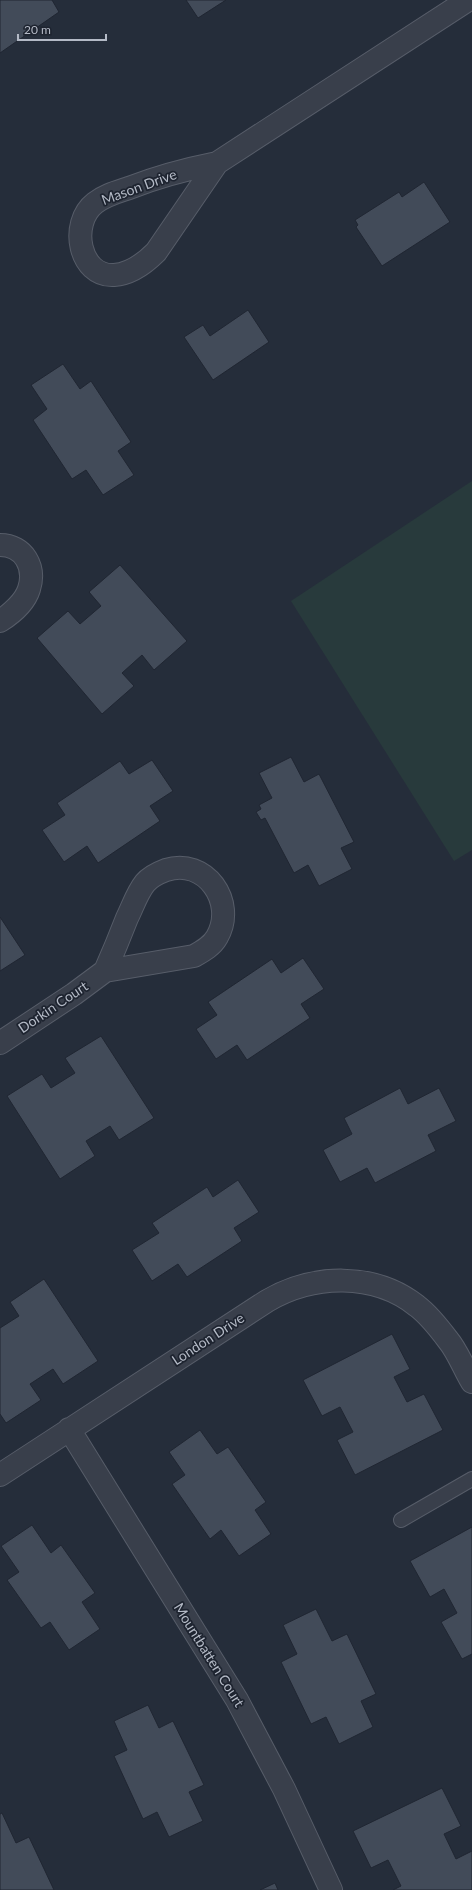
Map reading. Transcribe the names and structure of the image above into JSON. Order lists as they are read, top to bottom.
{
  "streets": {
    "street": [
      "Mason Drive",
      "Dorkin Court",
      "London Drive",
      "Mountbatten Court"
    ]
  },
  "crossings": [
    ["London Drive", "Mountbatten Court"]
  ],
  "scale_bar": "20 m"
}
